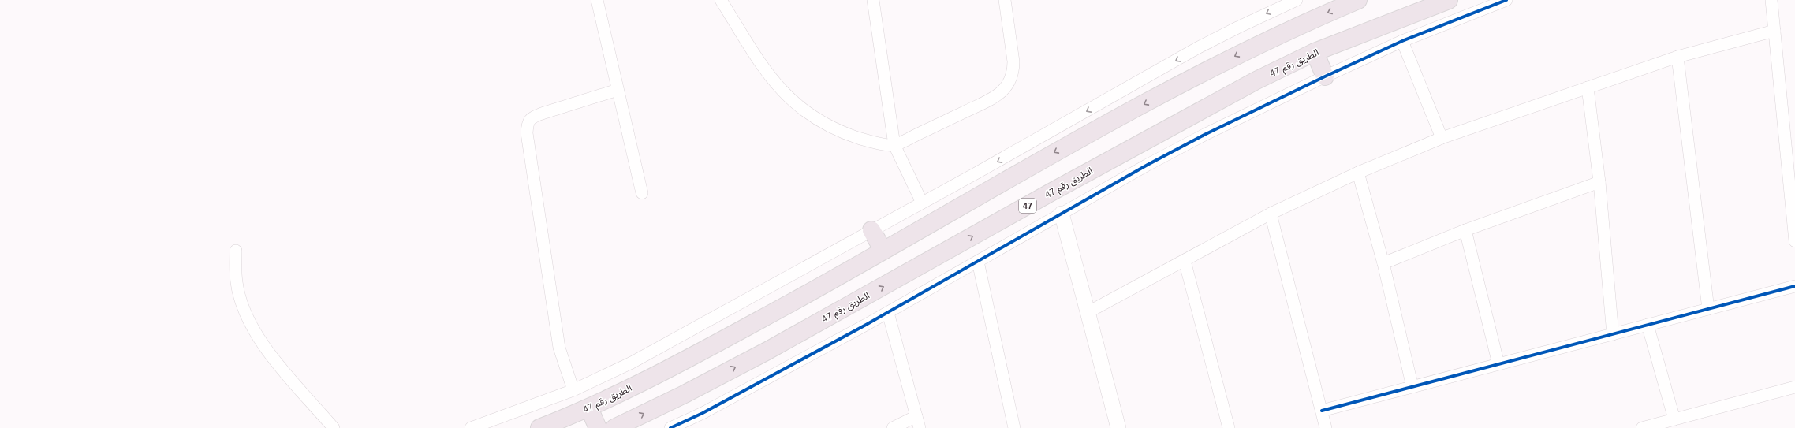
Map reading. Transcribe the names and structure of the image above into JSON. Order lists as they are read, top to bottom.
{
  "streets": {
    "highway": ["الطريق رقم 47", "47"]
  }
}
